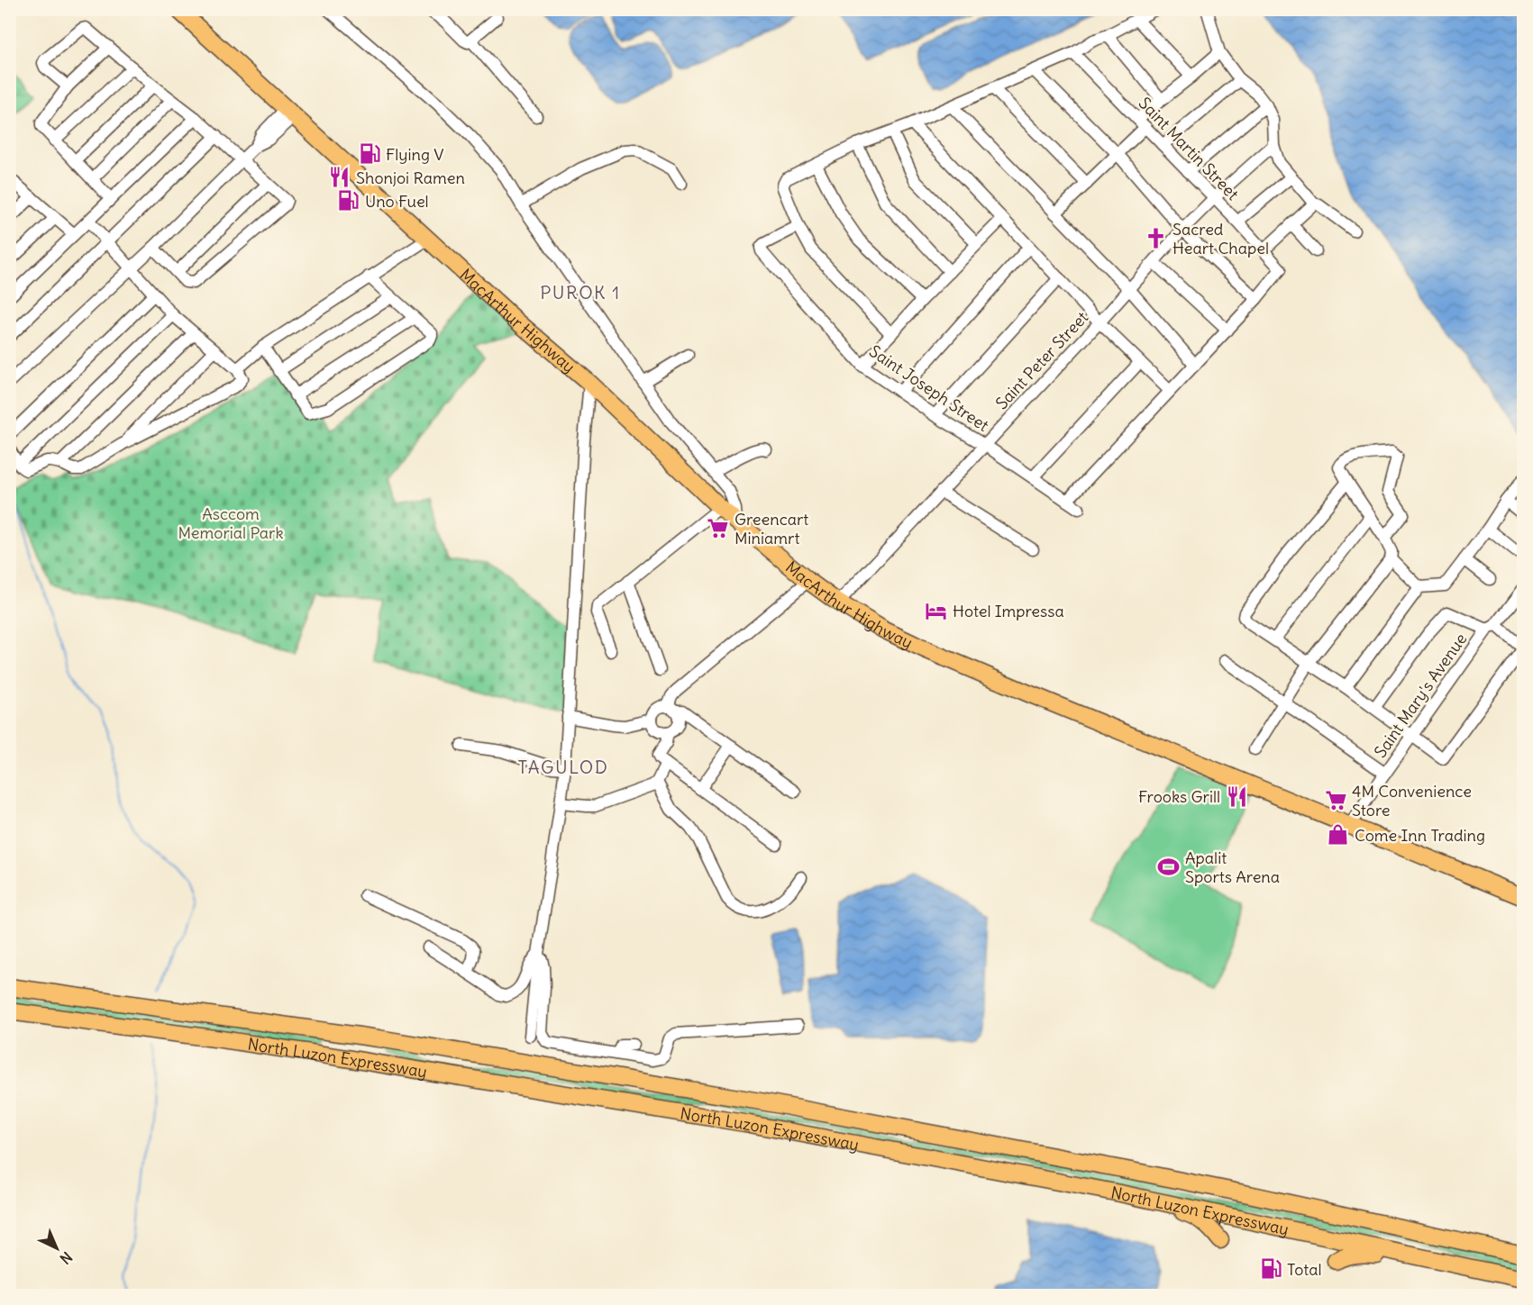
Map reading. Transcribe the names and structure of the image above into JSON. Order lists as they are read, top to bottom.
{
  "streets": {
    "highway": ["MacArthur Highway", "North Luzon Expressway"],
    "street": [
      "Saint Martin Street",
      "Saint Peter Street",
      "Saint Joseph Street",
      "Saint Mary's Avenue"
    ]
  },
  "crossings": [
    ["Saint Martin Street", "Saint Peter Street"],
    ["MacArthur Highway", "Saint Peter Street"],
    ["MacArthur Highway", "Saint Mary's Avenue"],
    ["Saint Peter Street", "Saint Joseph Street"]
  ],
  "districts": ["PUROK 1", "TAGULOD"],
  "parks": ["Asccom Memorial Park"],
  "places": {
    "fuel station": ["Flying V", "Uno Fuel", "Total"],
    "restaurant": ["Shonjoi Ramen", "Frooks Grill"],
    "church": ["Sacred Heart Chapel"],
    "supermarket": ["Greencart Miniamrt", "4M Convenience Store"],
    "hotel": ["Hotel Impressa"],
    "shop": ["Come Inn Trading"],
    "sports": ["Apalit Sports Arena"]
  },
  "north": "bottom right"
}
